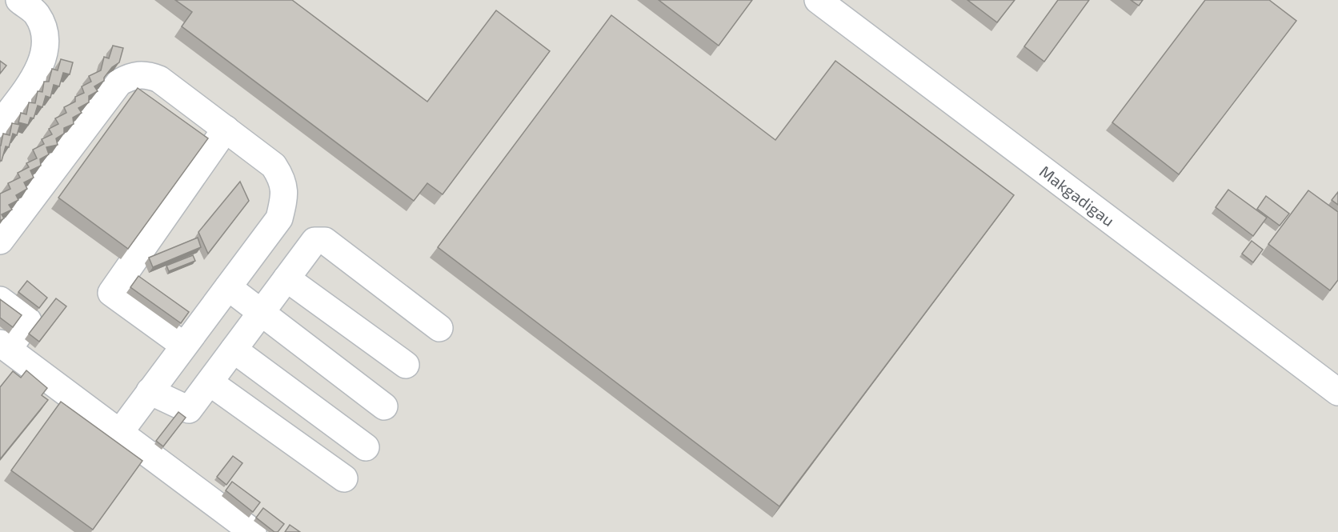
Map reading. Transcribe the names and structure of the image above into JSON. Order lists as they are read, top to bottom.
{
  "streets": {
    "street": ["Makgadigau"]
  }
}
